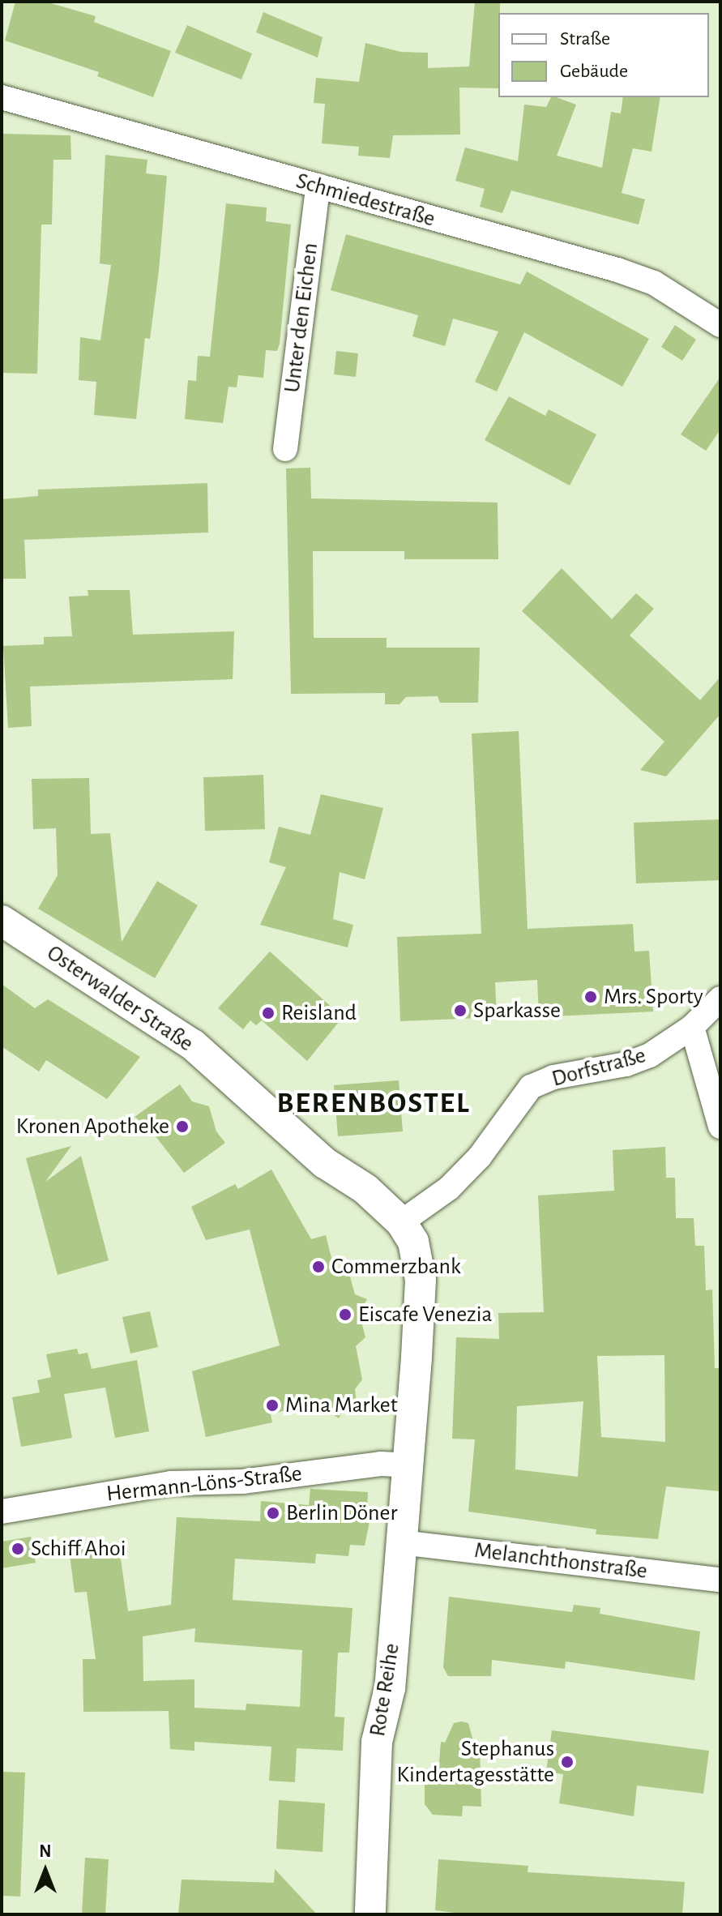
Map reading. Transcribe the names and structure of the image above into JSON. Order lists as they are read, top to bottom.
{
  "streets": {
    "street": [
      "Schmiedestraße",
      "Unter den Eichen",
      "Osterwalder Straße",
      "Dorfstraße",
      "Hermann-Löns-Straße",
      "Melanchthonstraße",
      "Rote Reihe"
    ]
  },
  "crossings": [
    ["Schmiedestraße", "Unter den Eichen"],
    ["Osterwalder Straße", "Dorfstraße"],
    ["Osterwalder Straße", "Hermann-Löns-Straße"],
    ["Osterwalder Straße", "Rote Reihe"],
    ["Hermann-Löns-Straße", "Rote Reihe"],
    ["Melanchthonstraße", "Rote Reihe"]
  ],
  "districts": ["BERENBOSTEL"],
  "places": [
    "Mrs. Sporty",
    "Sparkasse",
    "Reisland",
    "Kronen Apotheke",
    "Commerzbank",
    "Eiscafe Venezia",
    "Mina Market",
    "Berlin Döner",
    "Schiff Ahoi",
    "Stephanus Kindertagesstätte"
  ],
  "legend": ["Straße", "Gebäude"],
  "north": "top"
}
